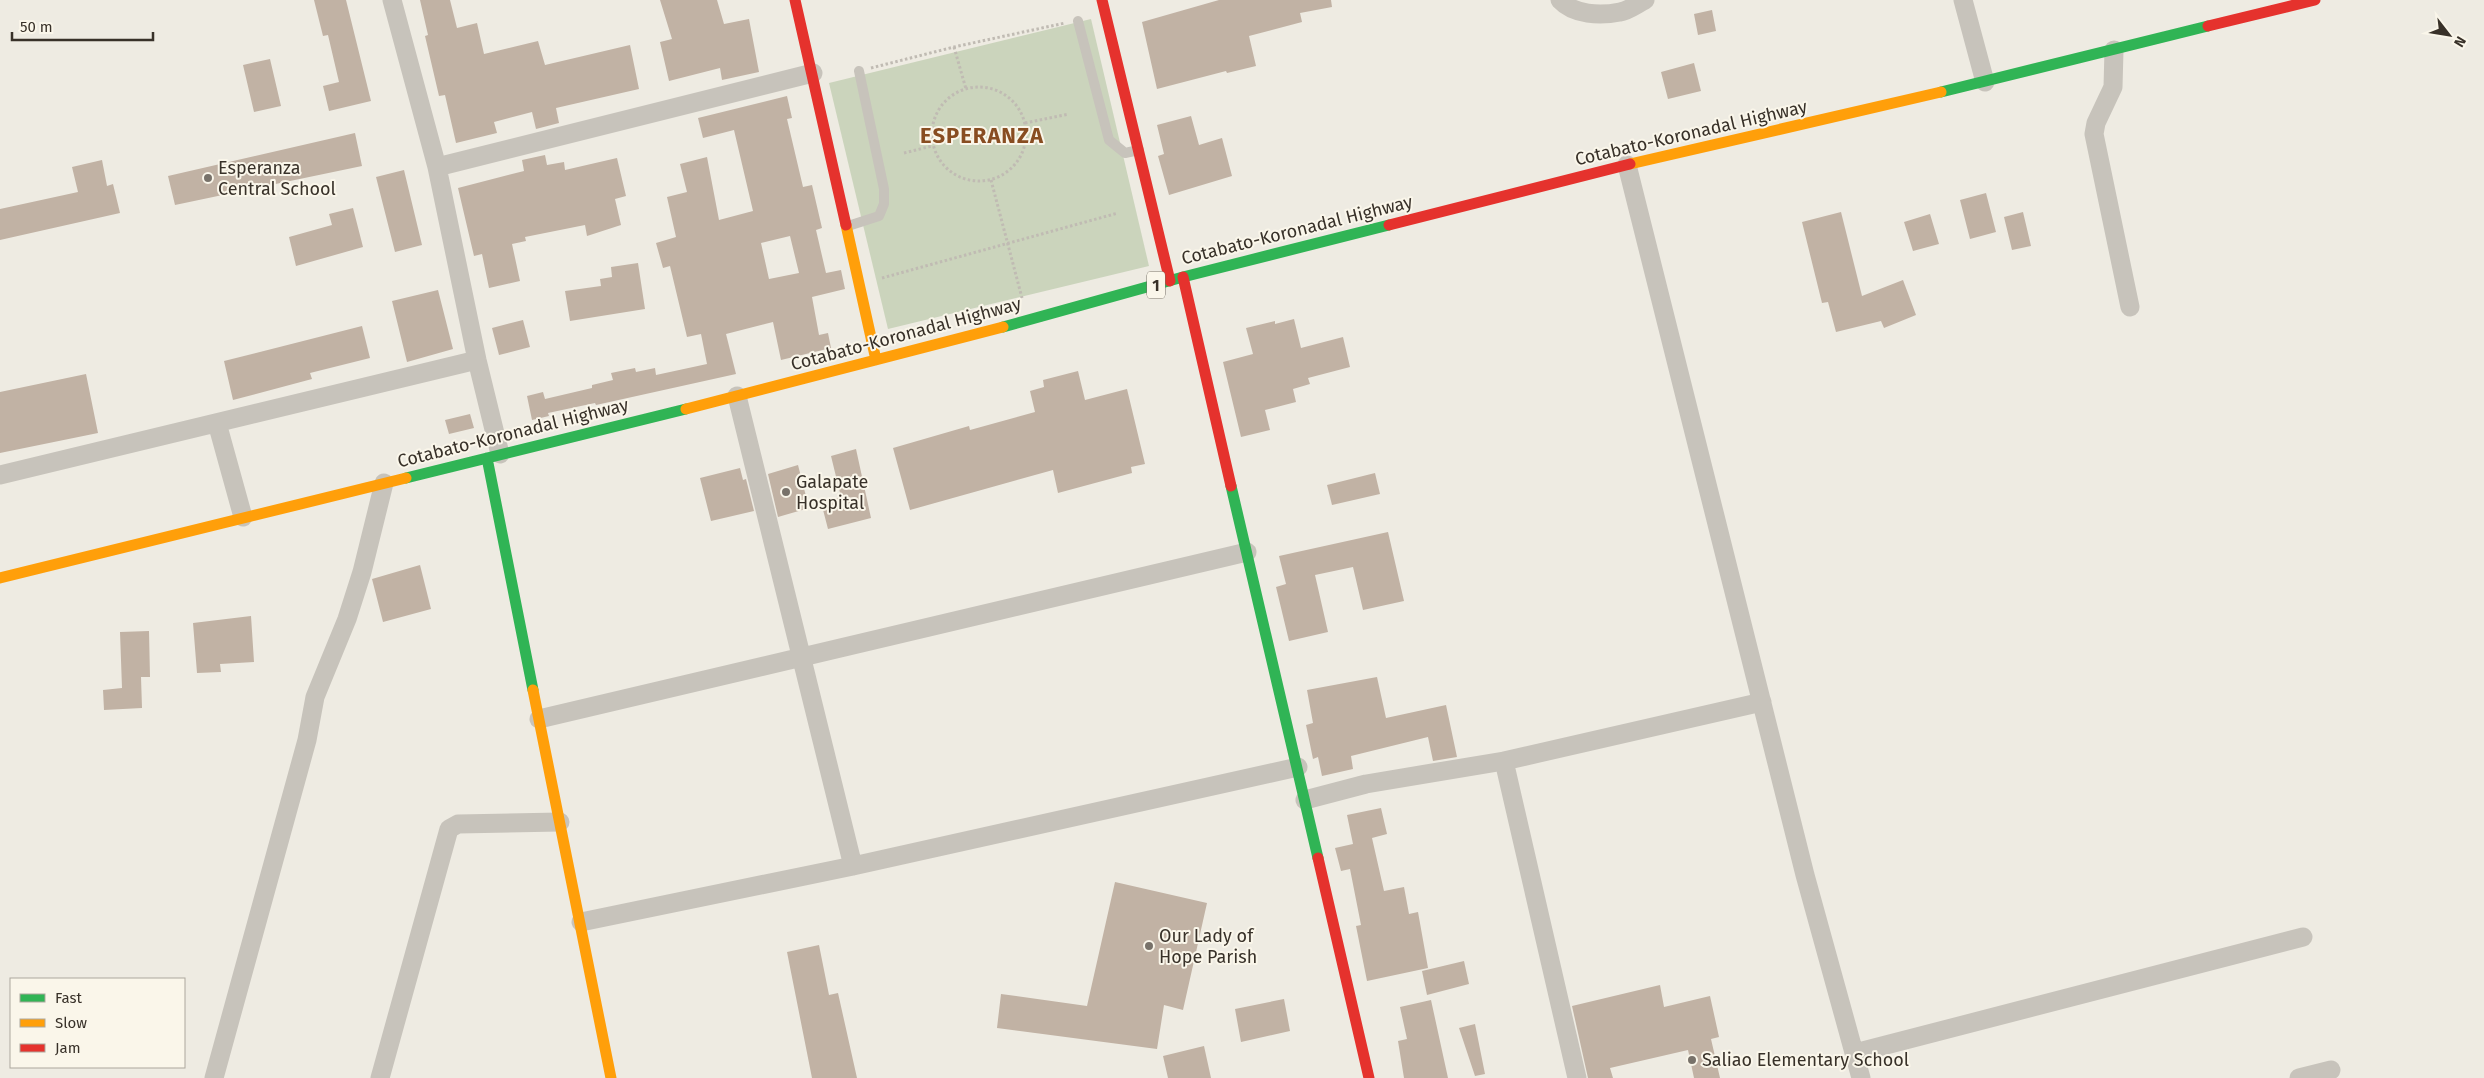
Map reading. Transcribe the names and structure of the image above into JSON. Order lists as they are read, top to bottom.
{
  "streets": {
    "main road": ["Cotabato-Koronadal Highway", "1"]
  },
  "districts": ["ESPERANZA"],
  "places": [
    "Esperanza Central School",
    "Galapate Hospital",
    "Our Lady of Hope Parish",
    "Saliao Elementary School"
  ],
  "legend": ["Fast", "Slow", "Jam"],
  "scale_bar": "50 m",
  "north": "bottom right"
}
